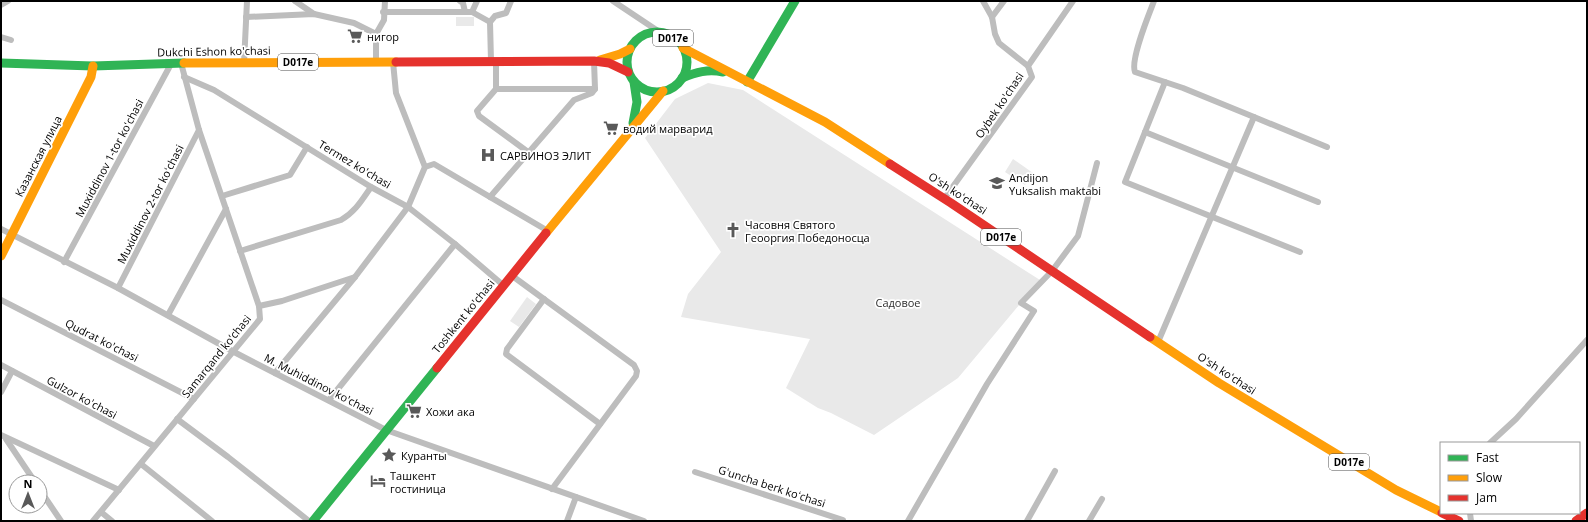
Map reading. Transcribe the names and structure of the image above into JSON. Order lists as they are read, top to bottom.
{
  "streets": {
    "main road": [
      "D017e",
      "Dukchi Eshon ko'chasi",
      "Казанская улица",
      "Oʻsh koʻchasi",
      "Toshkent ko'chasi"
    ],
    "street": [
      "Oybek ko'chasi",
      "Muxiddinov 1-tor koʻchasi",
      "Termez ko'chasi",
      "Muxiddinov 2-tor koʻchasi",
      "Qudrat ko'chasi",
      "Samarqand ko‘chasi",
      "M. Muhiddinov ko'chasi",
      "Gulzor ko'chasi",
      "Gʻuncha berk koʻchasi"
    ]
  },
  "crossings": [
    ["D017e", "Dukchi Eshon ko'chasi"],
    ["D017e", "Oʻsh koʻchasi"],
    ["D017e", "Toshkent ko'chasi"],
    ["Dukchi Eshon ko'chasi", "Казанская улица"],
    ["Dukchi Eshon ko'chasi", "Muxiddinov 1-tor koʻchasi"],
    ["Dukchi Eshon ko'chasi", "Samarqand ko‘chasi"],
    ["Oybek ko'chasi", "Oʻsh koʻchasi"],
    ["Казанская улица", "M. Muhiddinov ko'chasi"],
    ["Muxiddinov 1-tor koʻchasi", "M. Muhiddinov ko'chasi"],
    ["Termez ko'chasi", "Toshkent ko'chasi"],
    ["Termez ko'chasi", "Samarqand ko‘chasi"],
    ["Muxiddinov 2-tor koʻchasi", "Samarqand ko‘chasi"],
    ["Muxiddinov 2-tor koʻchasi", "M. Muhiddinov ko'chasi"],
    ["Toshkent ko'chasi", "M. Muhiddinov ko'chasi"],
    ["Qudrat ko'chasi", "Samarqand ko‘chasi"],
    ["Samarqand ko‘chasi", "M. Muhiddinov ko'chasi"],
    ["Samarqand ko‘chasi", "Gulzor ko'chasi"]
  ],
  "parks": ["Садовое"],
  "places": {
    "supermarket": ["нигор", "водий марварид", "Хожи ака"],
    "hospital": ["САРВИНОЗ ЭЛИТ"],
    "school or university": ["Andijon Yuksalish maktabi"],
    "church": ["Часовня Святого Геооргия Победоносца"],
    "place": ["Куранты"],
    "hotel": ["Ташкент гостиница"]
  },
  "legend": ["Fast", "Slow", "Jam"],
  "north": "top"
}
